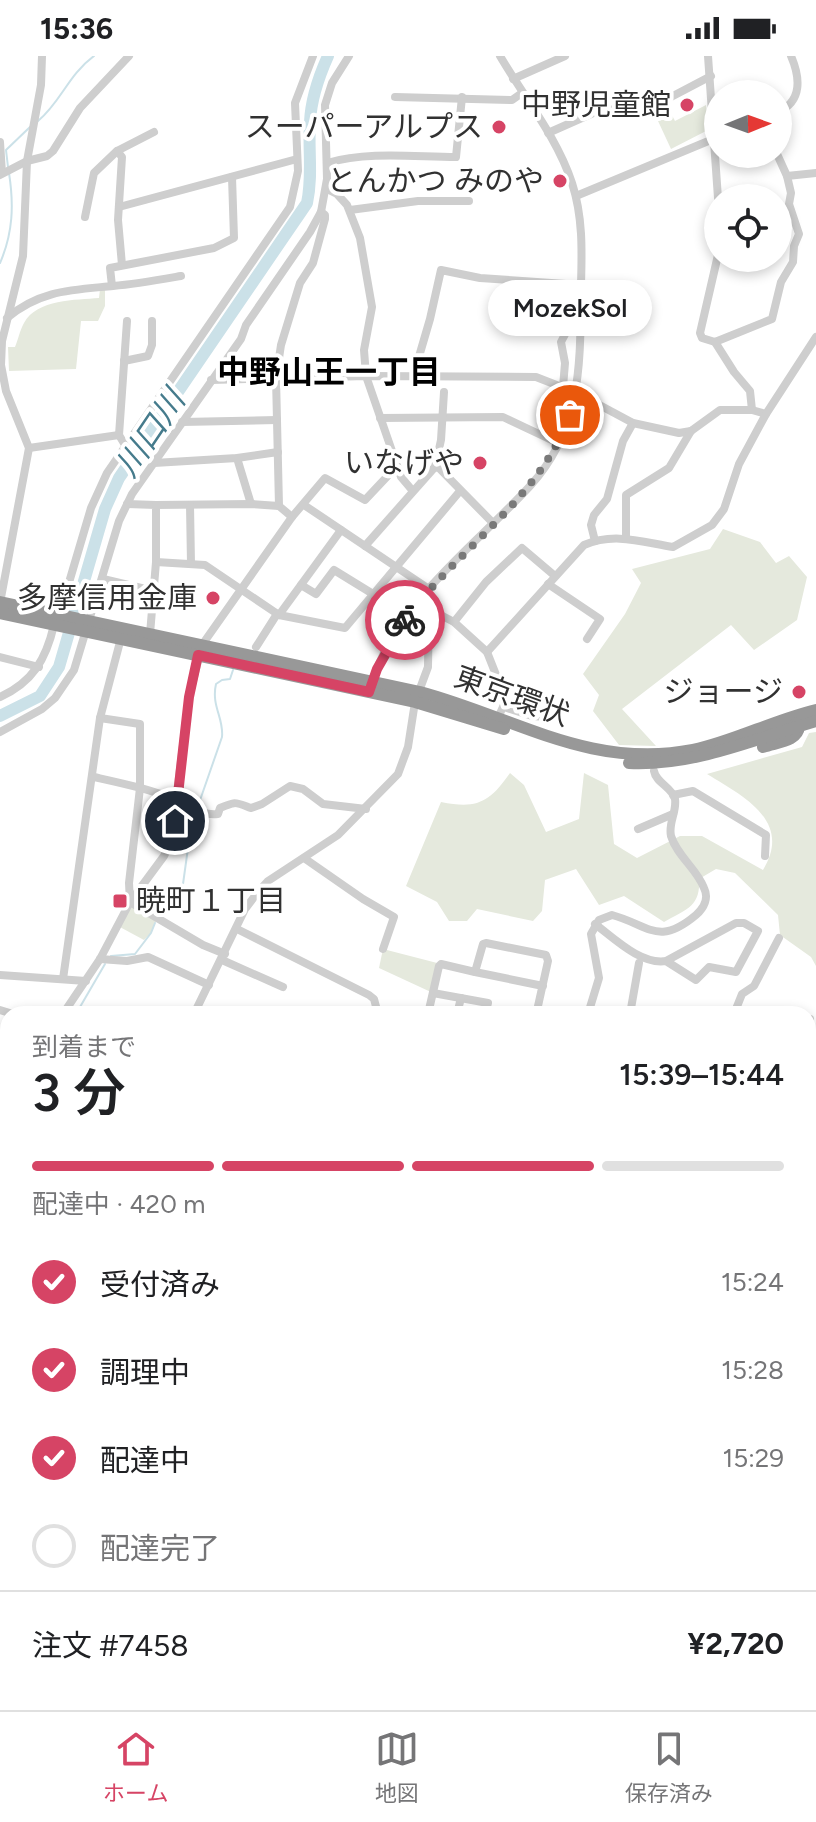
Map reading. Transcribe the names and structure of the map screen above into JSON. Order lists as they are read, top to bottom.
{
  "streets": {
    "highway": ["東京環状"]
  },
  "districts": ["中野山王一丁目"],
  "water": ["川口川"],
  "places": {
    "other": [
      "中野児童館",
      "スーパーアルプス",
      "とんかつ みのや",
      "MozekSol",
      "いなげや",
      "多摩信用金庫",
      "ジョージ"
    ],
    "transit": ["暁町１丁目"]
  },
  "north": "right",
  "page": {
    "status": "15:36",
    "bubble": "MozekSol",
    "heading": ["3 分", "到着まで", "15:39–15:44"],
    "panel": ["注文 #7458", "¥2,720"],
    "bar": "配達中 · 420 m",
    "list": [
      ["受付済み", "15:24"],
      ["調理中", "15:28"],
      ["配達中", "15:29"],
      "配達完了"
    ],
    "tabs": ["ホーム", "地図", "保存済み"]
  }
}
